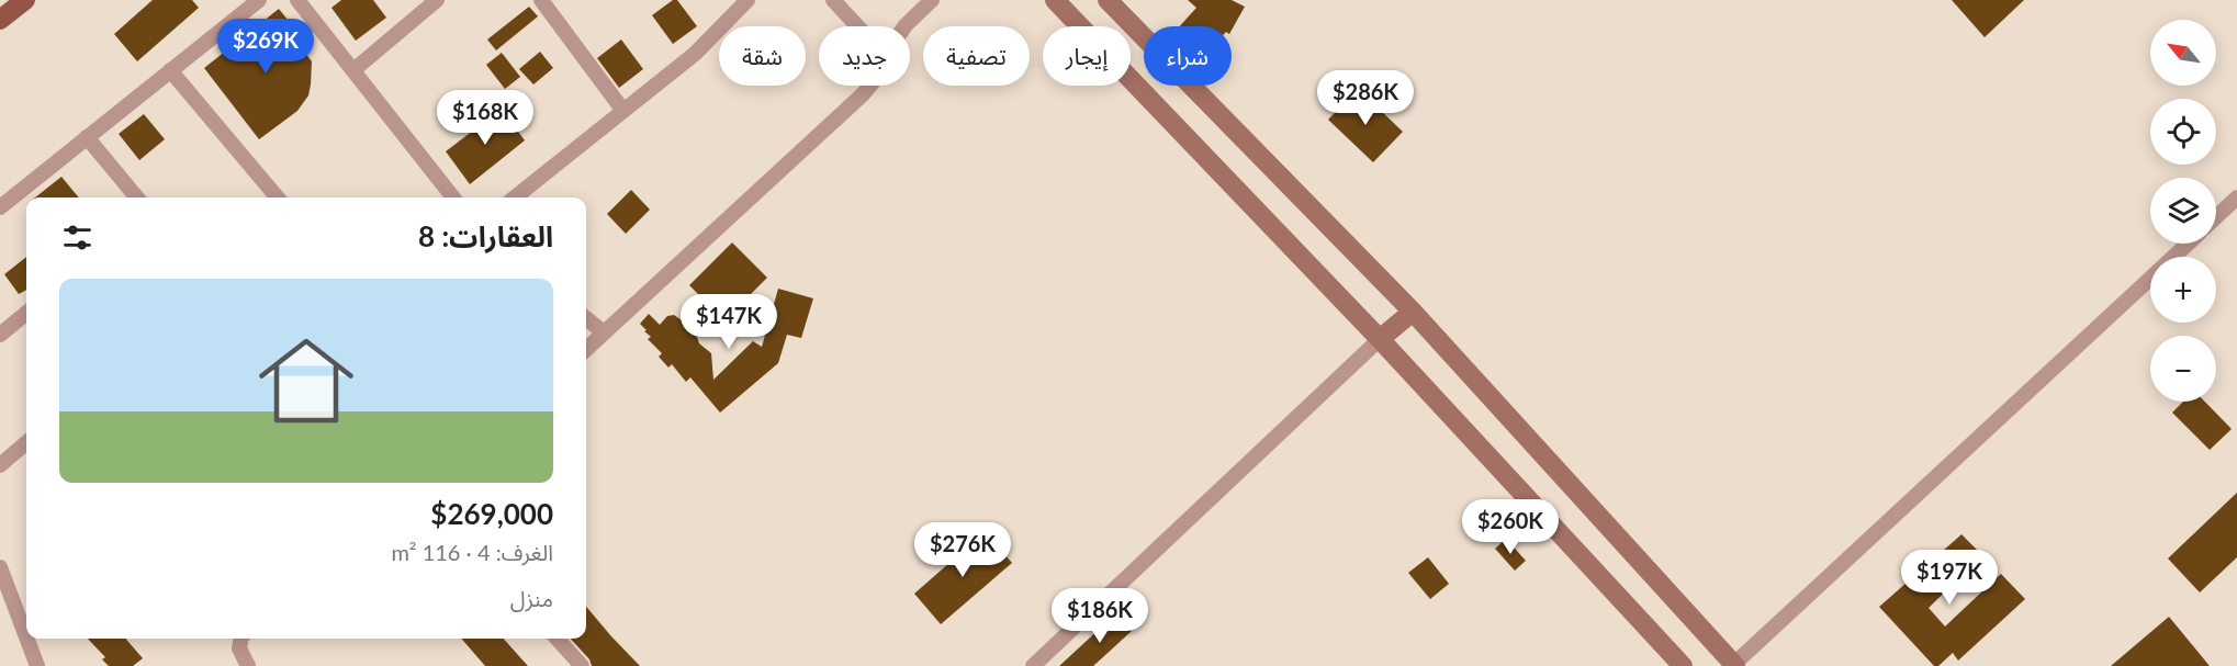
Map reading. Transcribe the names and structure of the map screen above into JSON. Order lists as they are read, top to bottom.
{
  "north": "top left",
  "page": {
    "price": [
      "$269K",
      "$286K",
      "$168K",
      "$147K",
      "$260K",
      "$276K",
      "$197K",
      "$186K"
    ],
    "map_buttons": ["+", "−"],
    "chip": [
      "شراء",
      "إيجار",
      "تصفية",
      "جديد",
      "شقة"
    ],
    "heading": "العقارات: 8",
    "list": [
      {
        "name": "$269,000",
        "note": "الغرف: 4 · 116 m² · منزل"
      }
    ]
  }
}
